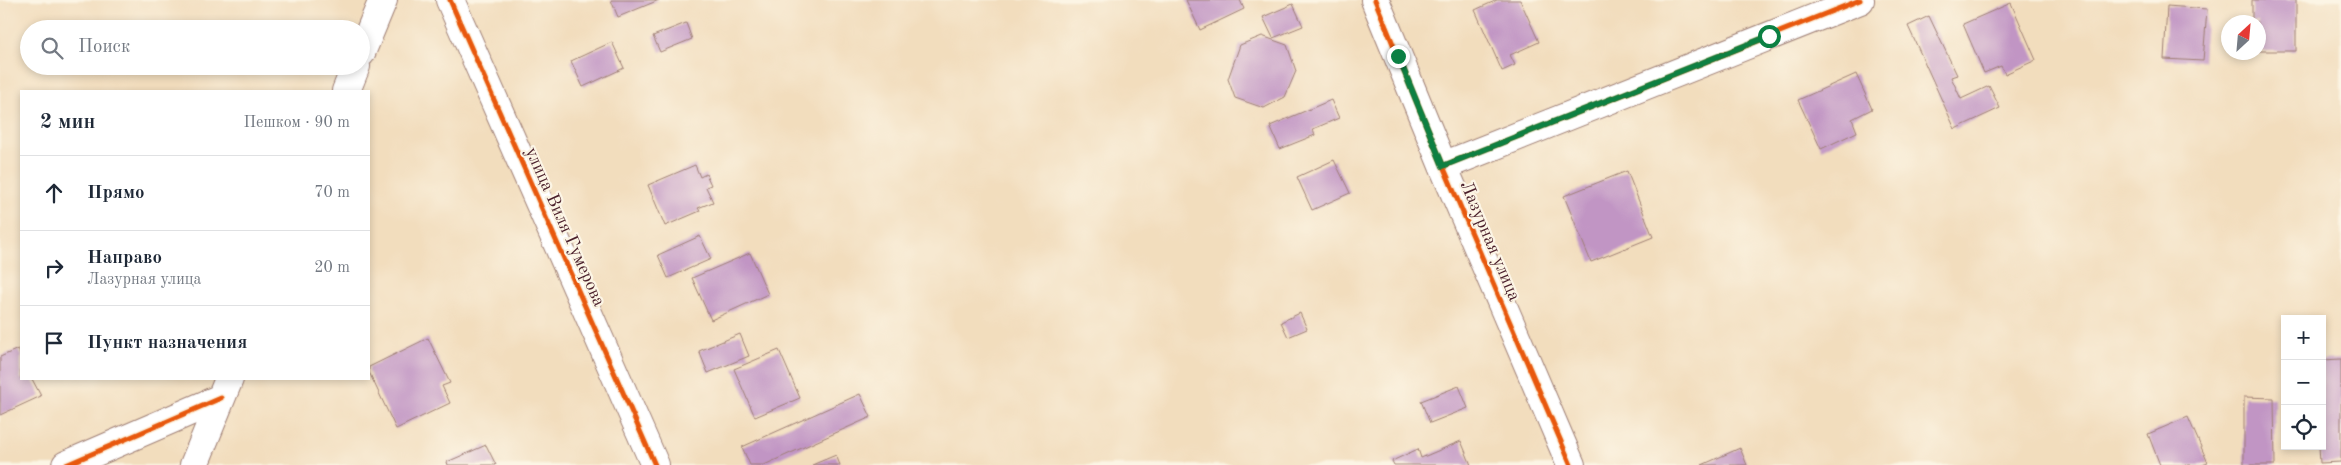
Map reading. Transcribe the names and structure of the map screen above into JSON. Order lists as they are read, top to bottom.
{
  "streets": {
    "street": ["улица Виля Гумерова", "Лазурная улица"]
  },
  "north": "top right",
  "page": {
    "search": "Поиск",
    "heading": ["2 мин", "Пешком · 90 m"],
    "list": [
      ["Прямо", "70 m"],
      ["Направо", "Лазурная улица", "20 m"],
      "Пункт назначения"
    ],
    "map_buttons": ["+", "−"]
  }
}
